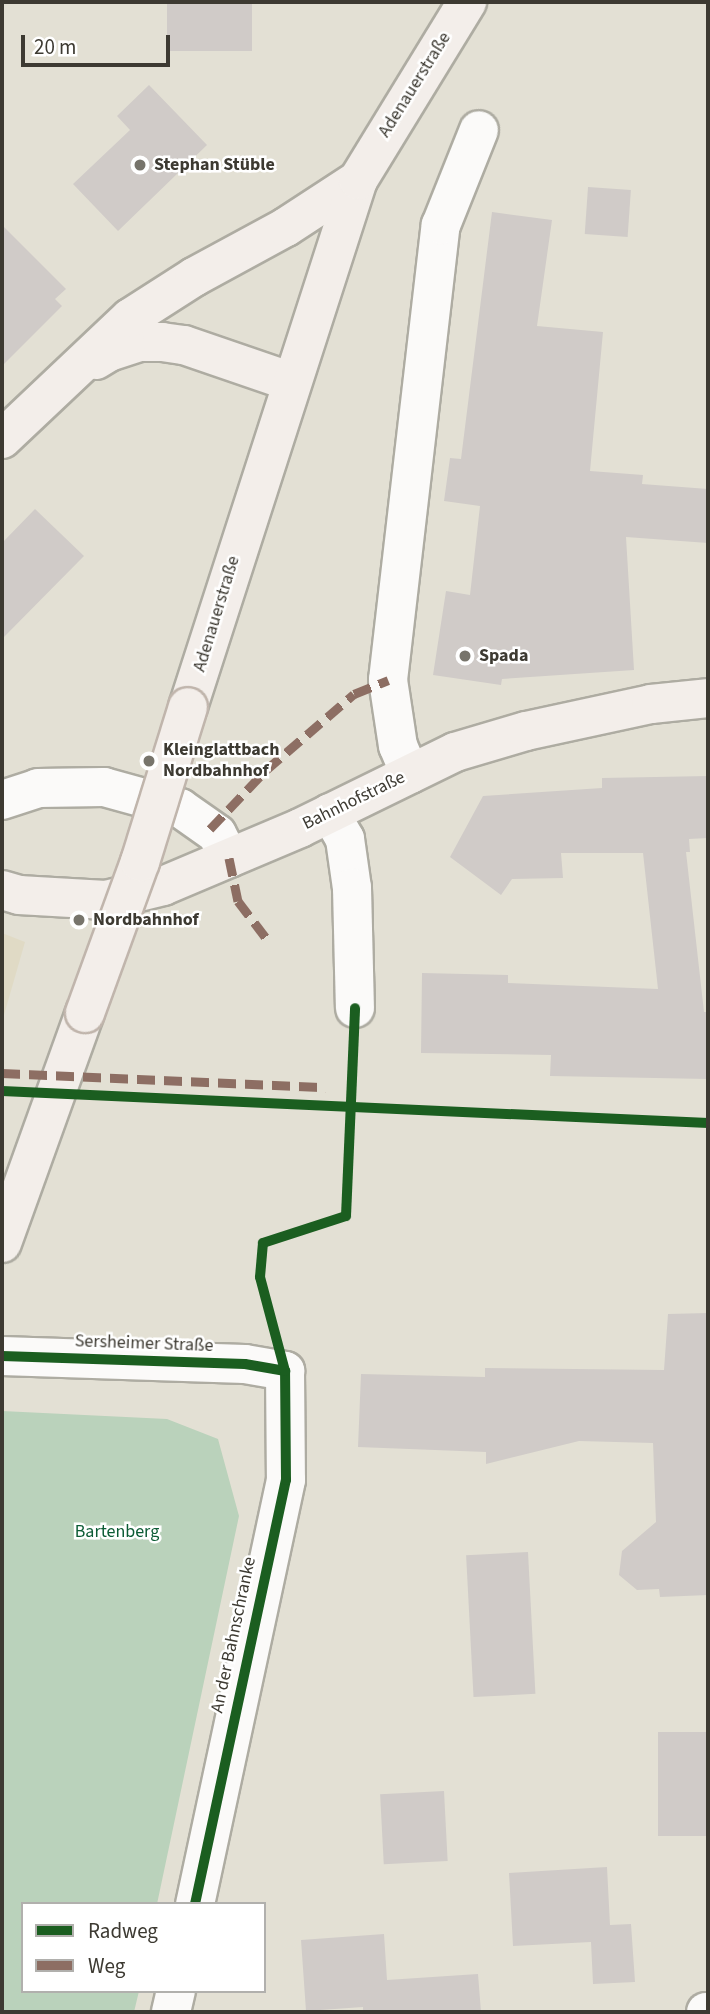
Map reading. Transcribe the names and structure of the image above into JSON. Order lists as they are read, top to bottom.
{
  "streets": {
    "main road": ["Adenauerstraße", "Bahnhofstraße"],
    "street": ["Sersheimer Straße", "An der Bahnschranke"]
  },
  "crossings": [
    ["Sersheimer Straße", "An der Bahnschranke"]
  ],
  "parks": ["Bartenberg"],
  "places": [
    "Stephan Stüble",
    "Spada",
    "Kleinglattbach Nordbahnhof",
    "Nordbahnhof"
  ],
  "legend": ["Radweg", "Weg"],
  "scale_bar": "20 m"
}
